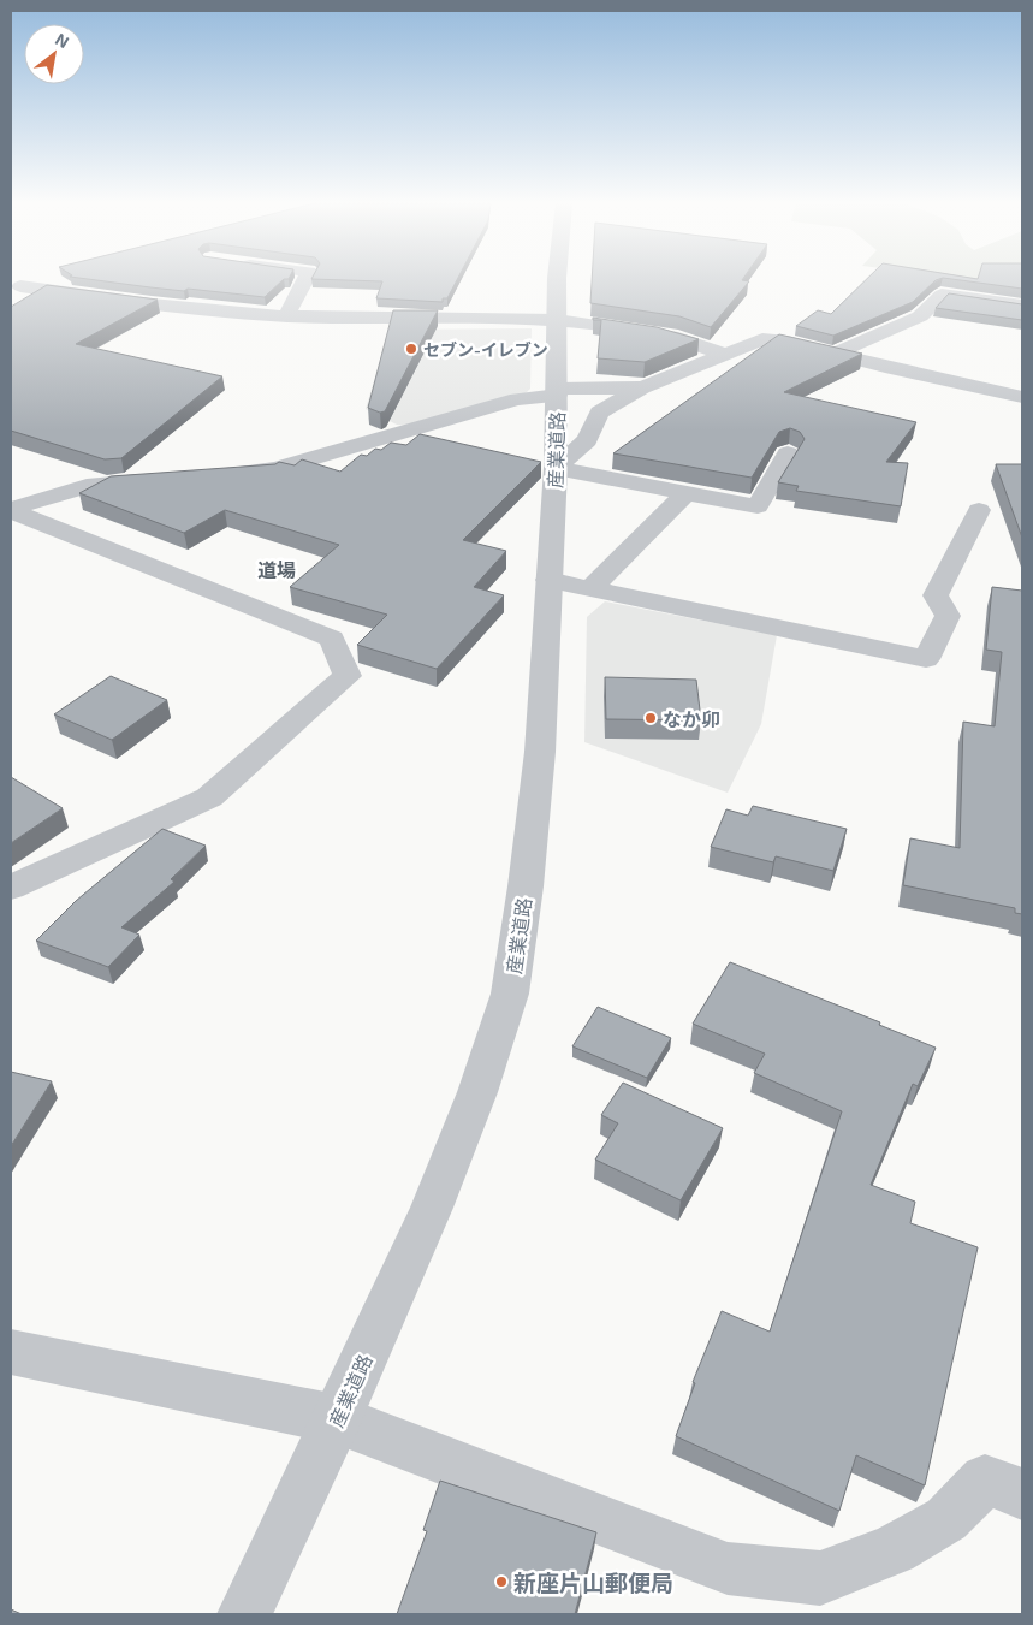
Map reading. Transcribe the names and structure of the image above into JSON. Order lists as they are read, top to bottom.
{
  "streets": {
    "street": ["産業道路"]
  },
  "districts": ["道場"],
  "places": ["セブン-イレブン", "なか卯", "新座片山郵便局"],
  "north": "top right"
}
